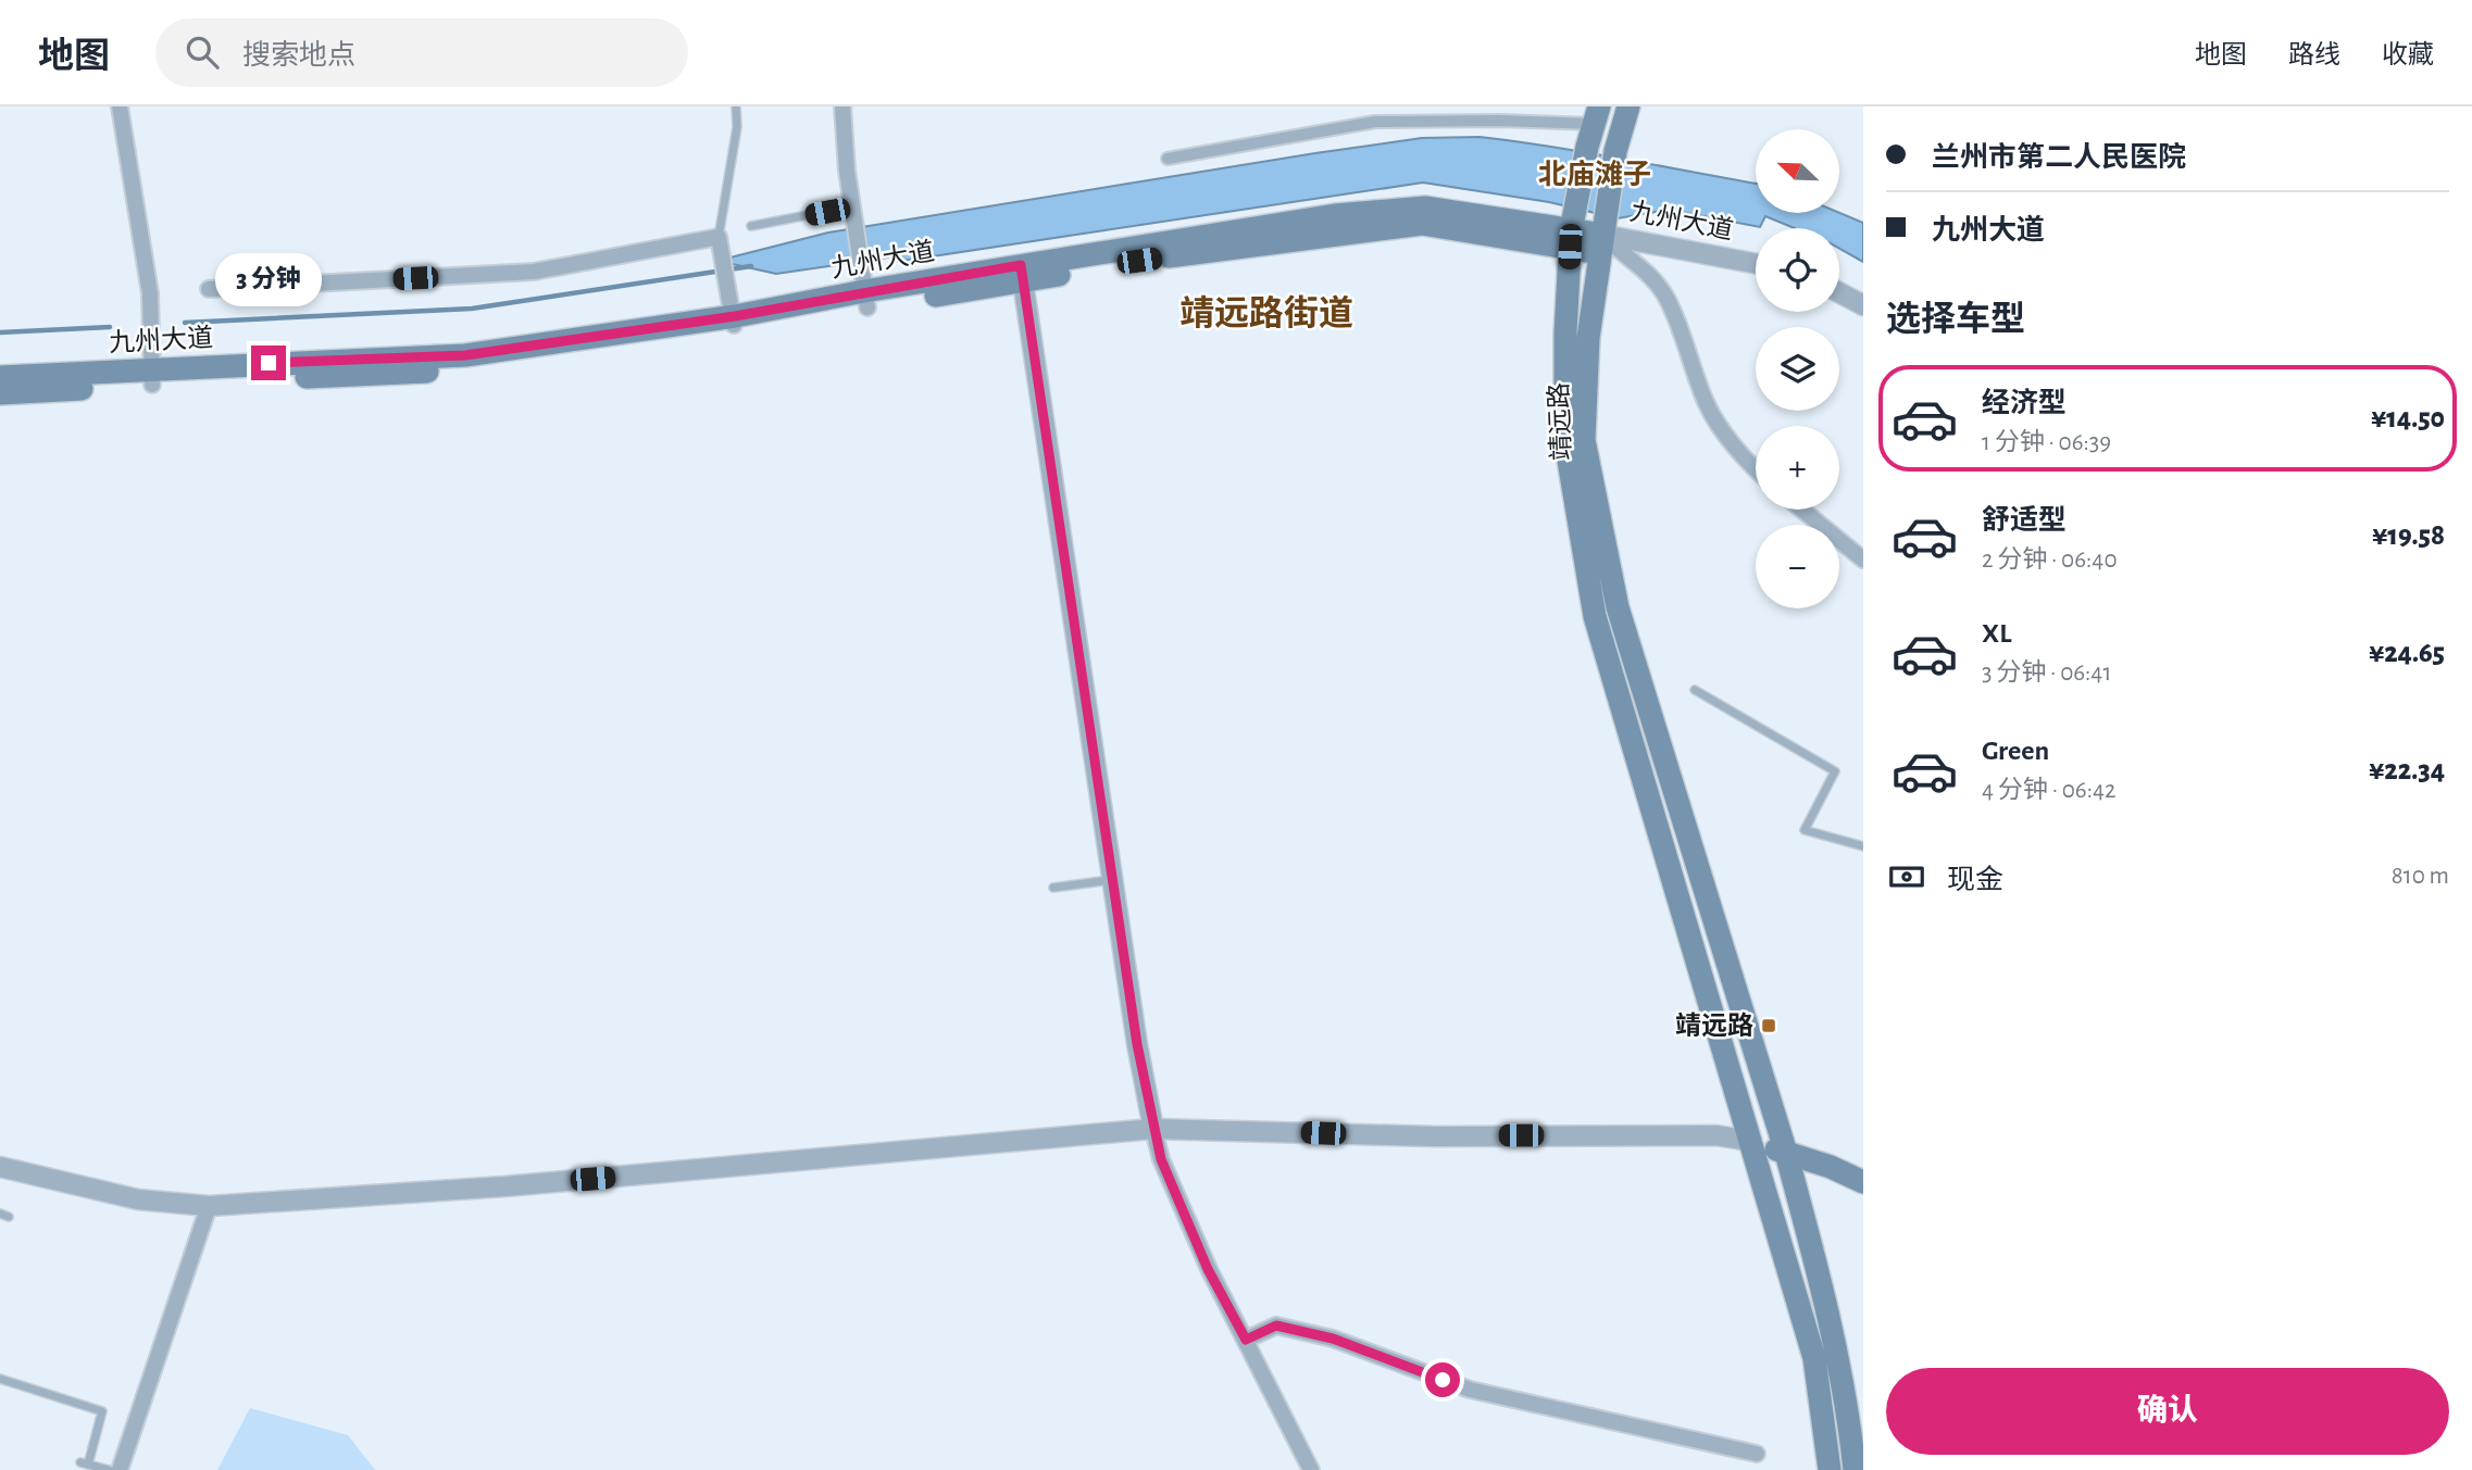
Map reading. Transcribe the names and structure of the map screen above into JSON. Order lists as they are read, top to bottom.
{
  "streets": {
    "main road": ["九州大道", "靖远路"]
  },
  "crossings": [
    ["九州大道", "靖远路"]
  ],
  "districts": ["北庙滩子", "靖远路街道"],
  "places": {
    "transit": ["靖远路"]
  },
  "north": "top left",
  "page": {
    "header": "地图",
    "search": "搜索地点",
    "nav": ["地图", "路线", "收藏"],
    "banner": ["兰州市第二人民医院", "九州大道"],
    "map_buttons": ["+", "−"],
    "bubble": "3 分钟",
    "heading": "选择车型",
    "list": [
      {
        "name": "经济型",
        "note": "1 分钟 · 06:39",
        "value": "¥14.50"
      },
      {
        "name": "舒适型",
        "note": "2 分钟 · 06:40",
        "value": "¥19.58"
      },
      {
        "name": "XL",
        "note": "3 分钟 · 06:41",
        "value": "¥24.65"
      },
      {
        "name": "Green",
        "note": "4 分钟 · 06:42",
        "value": "¥22.34"
      }
    ],
    "pay": ["现金", "810 m"],
    "buttons": "确认"
  }
}
